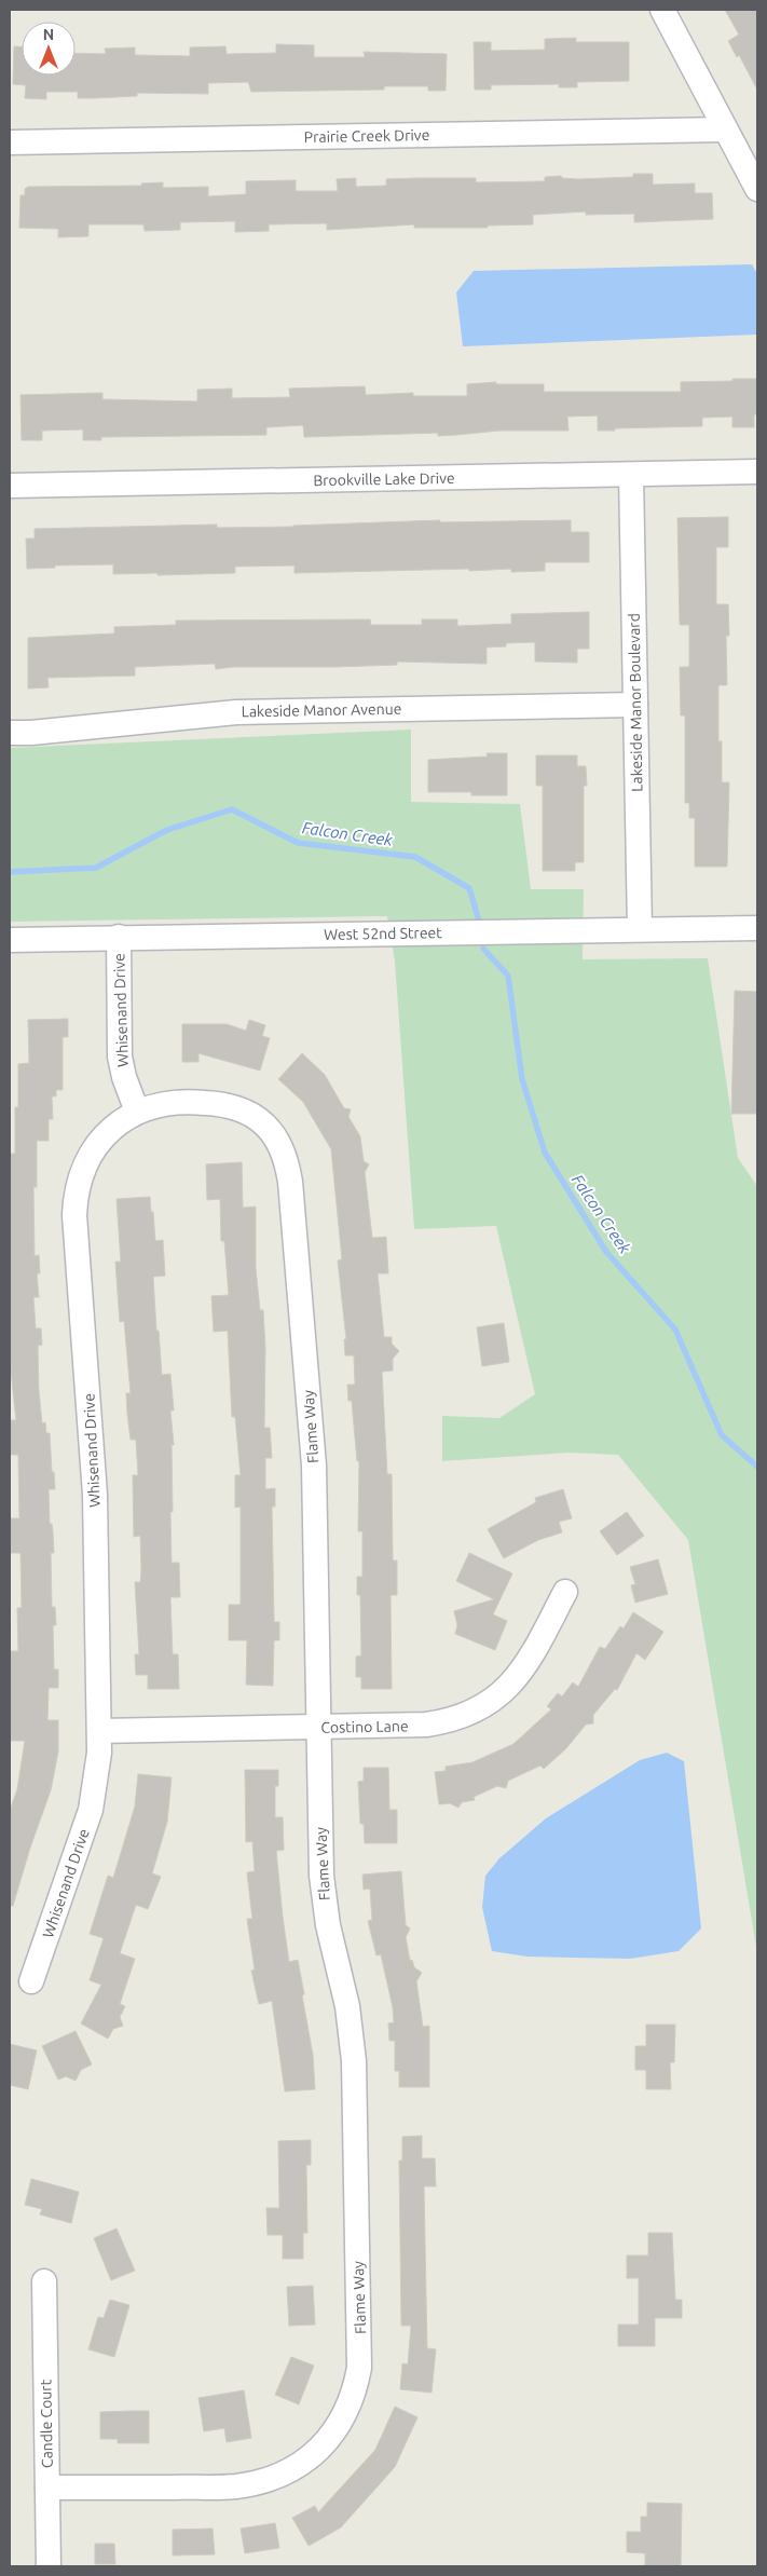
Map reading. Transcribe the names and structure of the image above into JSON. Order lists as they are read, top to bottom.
{
  "streets": {
    "street": [
      "Prairie Creek Drive",
      "Brookville Lake Drive",
      "Lakeside Manor Boulevard",
      "Lakeside Manor Avenue",
      "West 52nd Street",
      "Whisenand Drive",
      "Flame Way",
      "Costino Lane",
      "Candle Court"
    ]
  },
  "crossings": [
    ["Brookville Lake Drive", "Lakeside Manor Boulevard"],
    ["Lakeside Manor Boulevard", "Lakeside Manor Avenue"],
    ["Lakeside Manor Boulevard", "West 52nd Street"],
    ["West 52nd Street", "Whisenand Drive"],
    ["Whisenand Drive", "Flame Way"],
    ["Whisenand Drive", "Costino Lane"],
    ["Flame Way", "Costino Lane"],
    ["Flame Way", "Candle Court"]
  ],
  "water": ["Falcon Creek"],
  "north": "top"
}
